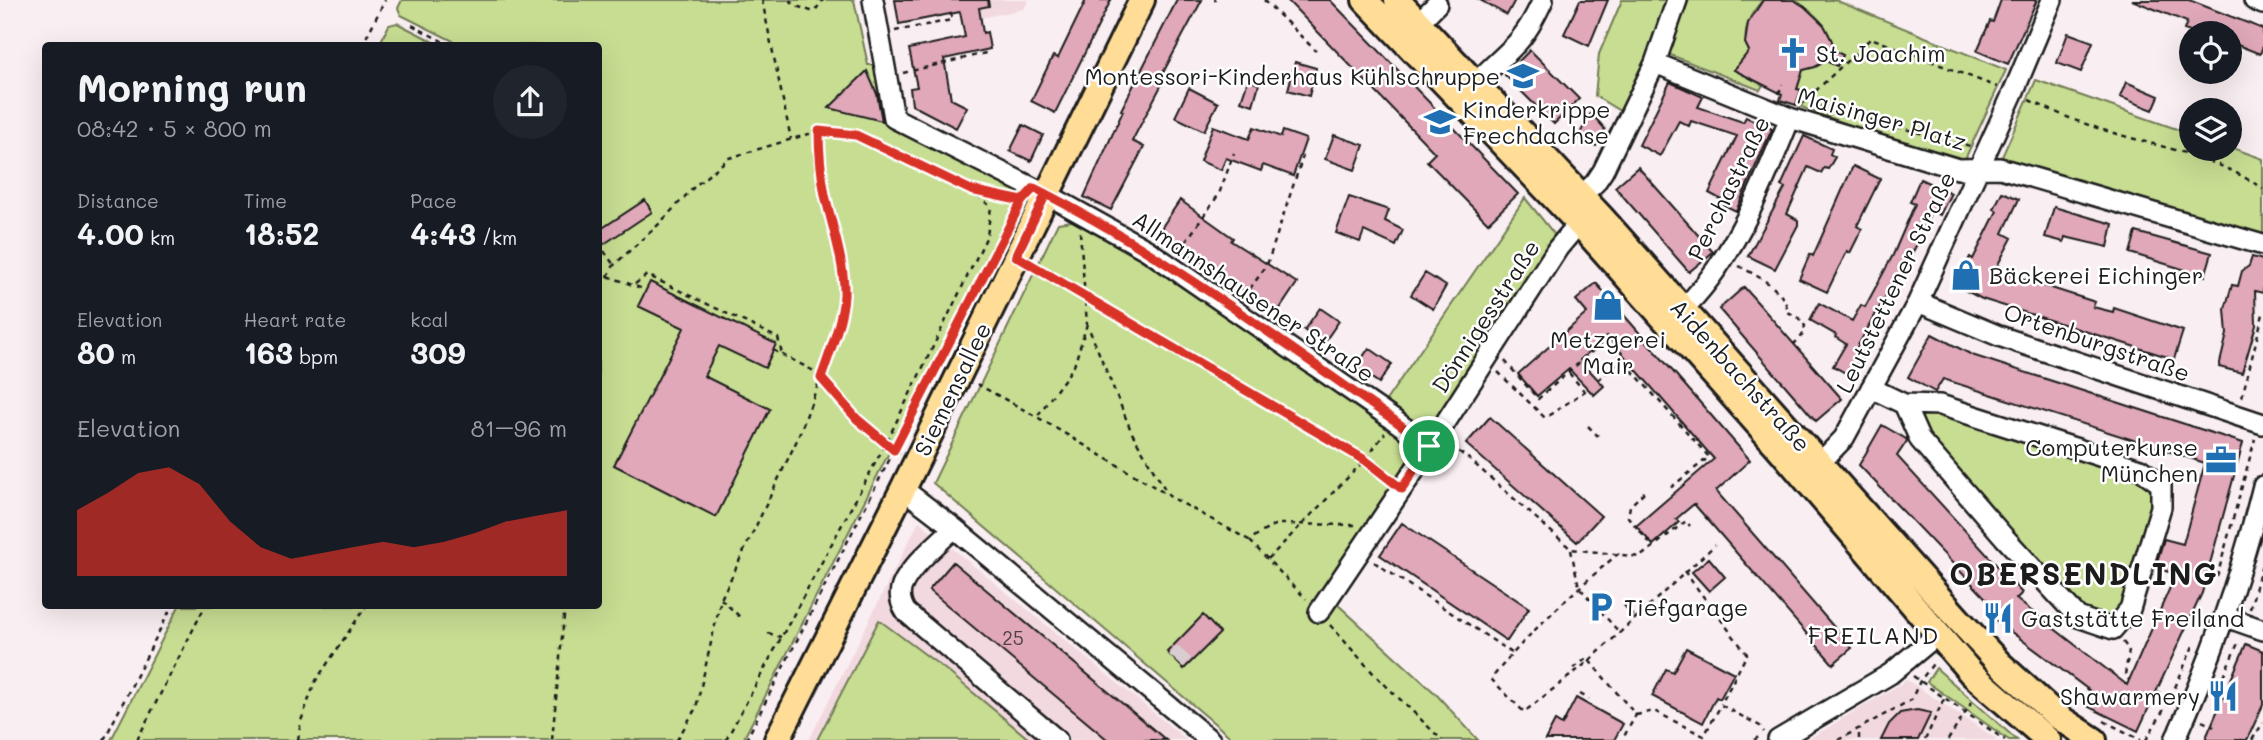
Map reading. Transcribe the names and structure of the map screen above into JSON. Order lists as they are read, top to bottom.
{
  "streets": {
    "main road": ["Aidenbachstraße", "Siemensallee"],
    "street": [
      "Maisinger Platz",
      "Perchastraße",
      "Leutstettener Straße",
      "Allmannshausener Straße",
      "Dönnigesstraße",
      "Ortenburgstraße"
    ]
  },
  "crossings": [
    ["Maisinger Platz", "Perchastraße"],
    ["Maisinger Platz", "Leutstettener Straße"],
    ["Perchastraße", "Aidenbachstraße"],
    ["Leutstettener Straße", "Ortenburgstraße"],
    ["Leutstettener Straße", "Aidenbachstraße"],
    ["Allmannshausener Straße", "Dönnigesstraße"],
    ["Allmannshausener Straße", "Siemensallee"],
    ["Dönnigesstraße", "Aidenbachstraße"]
  ],
  "districts": ["OBERSENDLING", "FREILAND"],
  "places": {
    "church": ["St. Joachim"],
    "school or university": ["Montessori-Kinderhaus Kühlschruppe", "Kinderkrippe Frechdachse"],
    "shop": ["Bäckerei Eichinger", "Metzgerei Mair"],
    "office": ["Computerkurse München"],
    "parking": ["Tiefgarage"],
    "restaurant": ["Gaststätte Freiland", "Shawarmery"]
  },
  "house_numbers": ["25"],
  "page": {
    "heading": ["Morning run", "08:42 · 5 × 800 m"],
    "stats": [
      ["Distance", "4.00 km"],
      ["Time", "18:52"],
      ["Pace", "4:43 /km"],
      ["Elevation", "80 m"],
      ["Heart rate", "163 bpm"],
      ["kcal", "309"]
    ],
    "chart": ["Elevation", "81–96 m"]
  }
}
